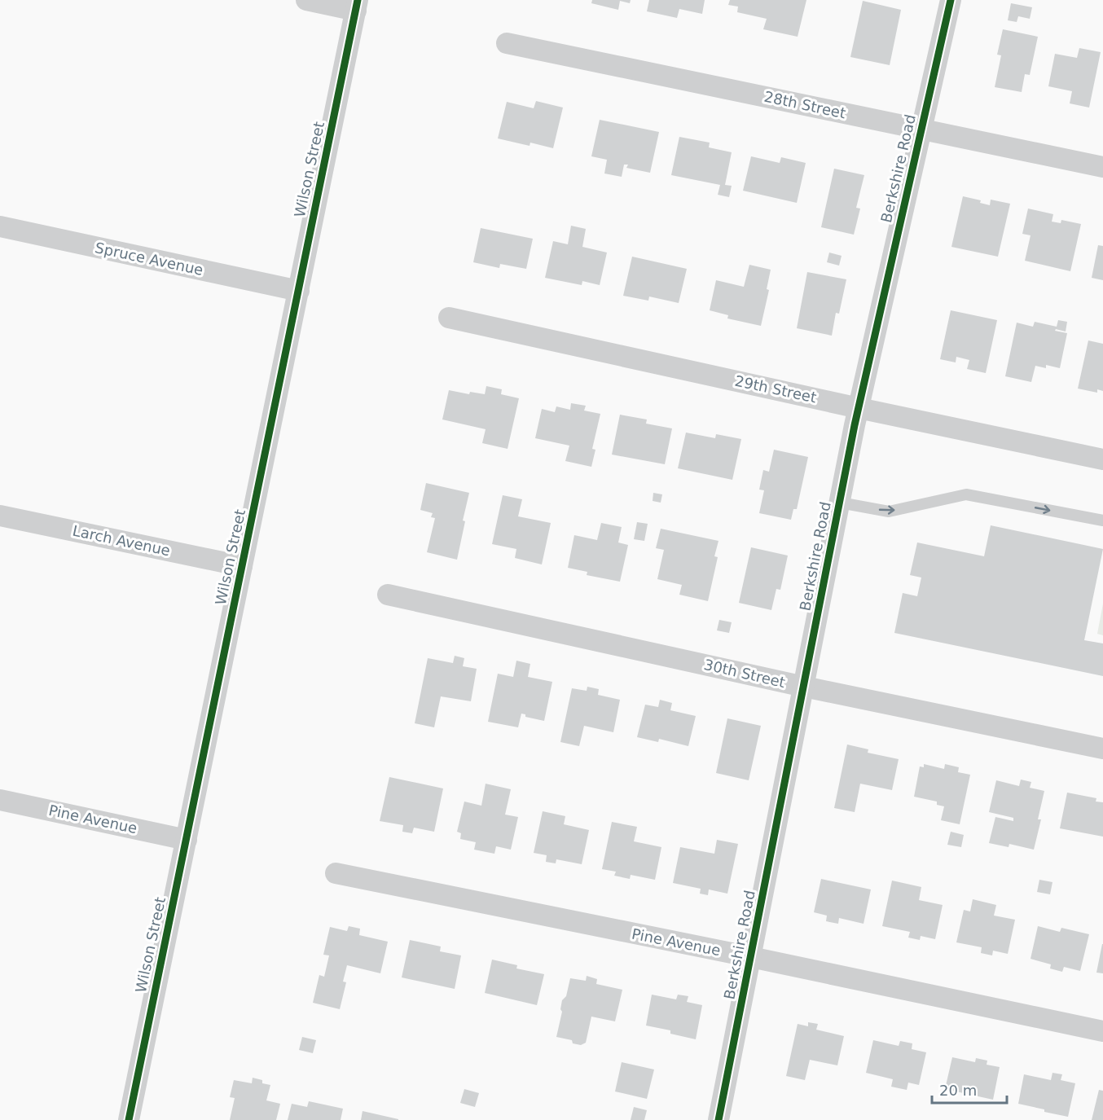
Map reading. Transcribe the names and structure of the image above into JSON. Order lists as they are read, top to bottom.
{
  "streets": {
    "street": [
      "28th Street",
      "Berkshire Road",
      "Wilson Street",
      "Spruce Avenue",
      "29th Street",
      "Larch Avenue",
      "30th Street",
      "Pine Avenue"
    ]
  },
  "crossings": [
    ["28th Street", "Berkshire Road"],
    ["Berkshire Road", "29th Street"],
    ["Berkshire Road", "30th Street"],
    ["Berkshire Road", "Pine Avenue"],
    ["Wilson Street", "Spruce Avenue"],
    ["Wilson Street", "Larch Avenue"],
    ["Wilson Street", "Pine Avenue"]
  ],
  "scale_bar": "20 m"
}
